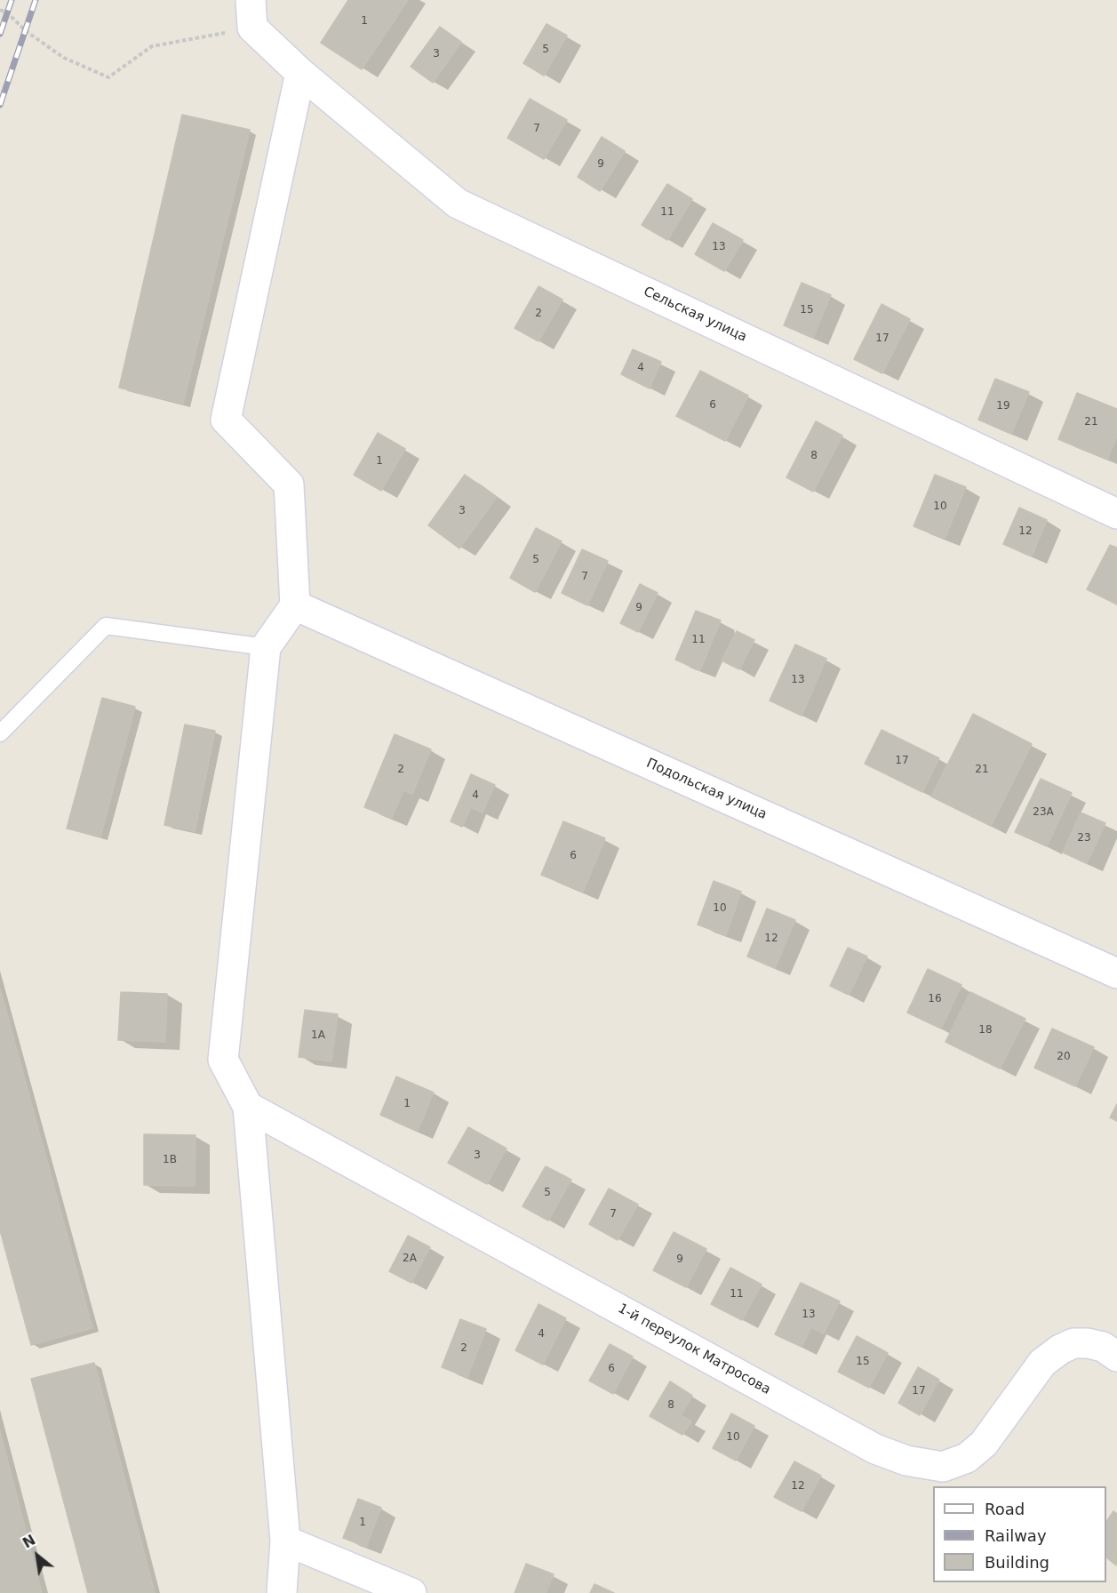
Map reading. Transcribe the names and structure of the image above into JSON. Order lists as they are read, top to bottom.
{
  "streets": {
    "street": ["Сельская улица", "Подольская улица", "1-й переулок Матросова"]
  },
  "house_numbers": [
    "1",
    "5",
    "3",
    "7",
    "9",
    "11",
    "13",
    "15",
    "2",
    "17",
    "4",
    "6",
    "19",
    "21",
    "8",
    "1",
    "10",
    "3",
    "12",
    "5",
    "7",
    "9",
    "11",
    "13",
    "17",
    "2",
    "21",
    "4",
    "23А",
    "23",
    "6",
    "10",
    "12",
    "16",
    "18",
    "1А",
    "20",
    "1",
    "3",
    "1В",
    "5",
    "7",
    "2А",
    "9",
    "11",
    "13",
    "4",
    "2",
    "15",
    "6",
    "17",
    "8",
    "10",
    "12",
    "1"
  ],
  "legend": ["Road", "Railway", "Building"],
  "north": "top left"
}
